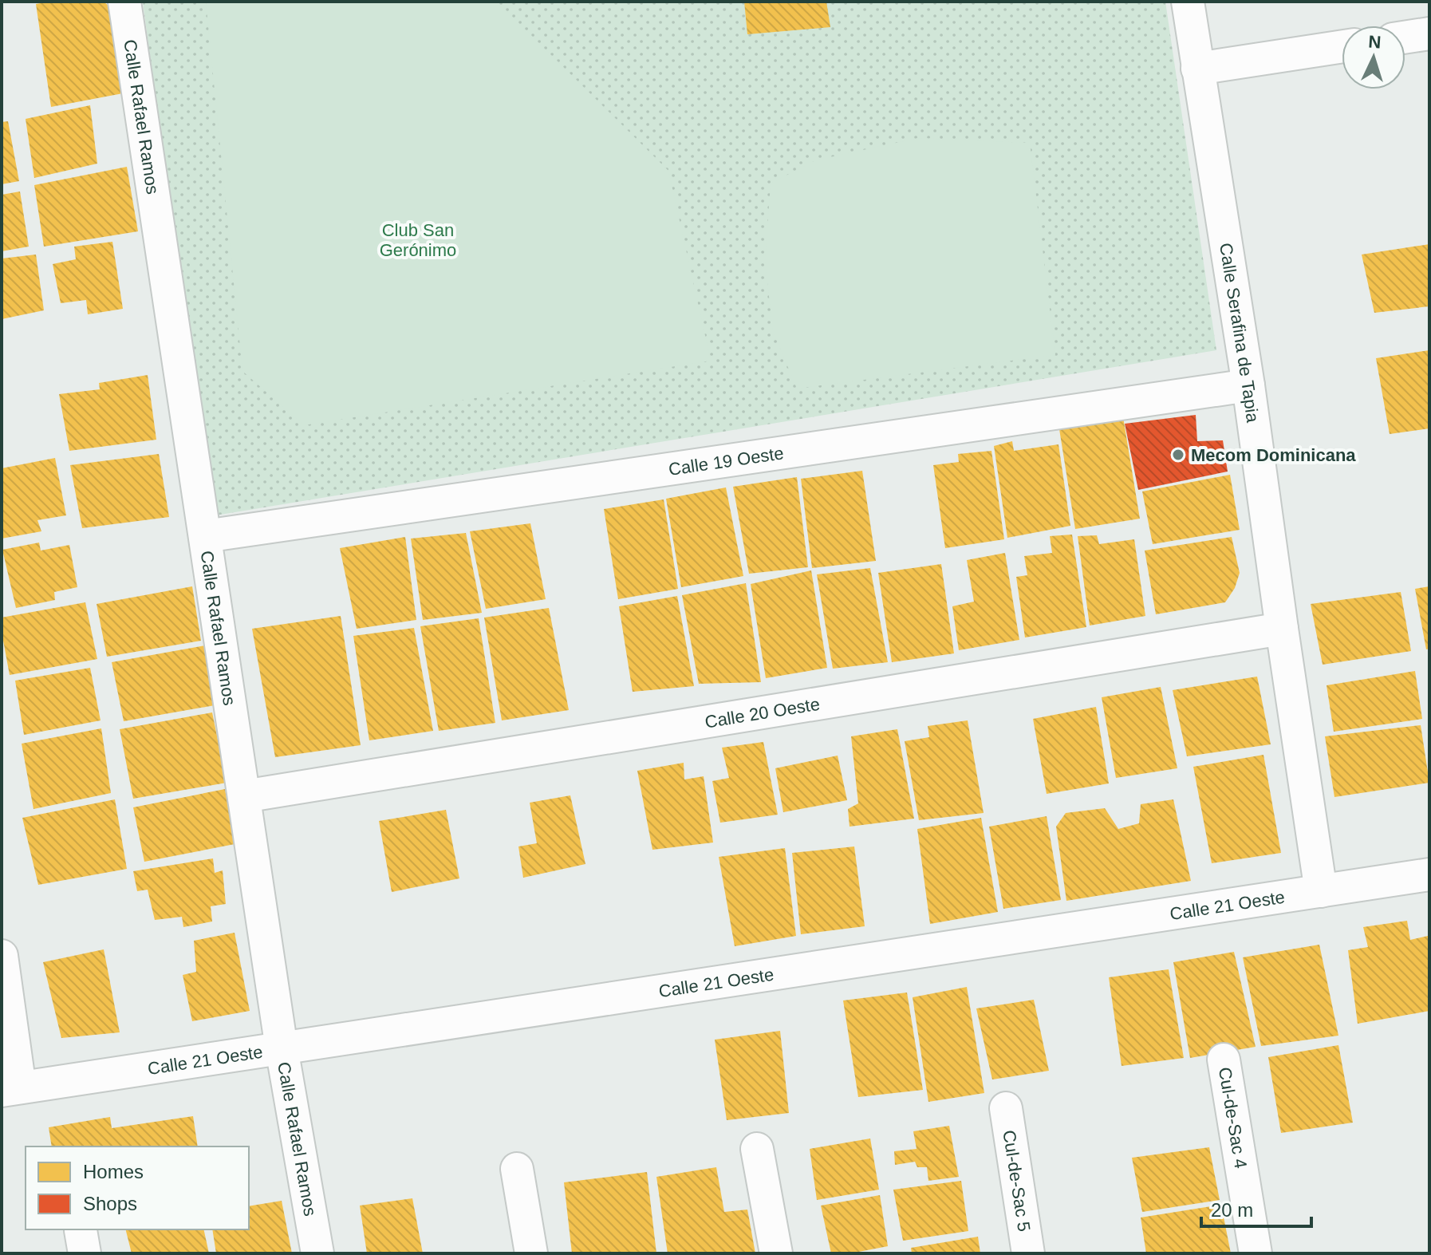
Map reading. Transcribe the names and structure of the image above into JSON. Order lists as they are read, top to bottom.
{
  "streets": {
    "street": [
      "Calle Rafael Ramos",
      "Calle Serafina de Tapia",
      "Calle 19 Oeste",
      "Calle 20 Oeste",
      "Calle 21 Oeste",
      "Cul-de-Sac 4",
      "Cul-de-Sac 5"
    ]
  },
  "crossings": [
    ["Calle Rafael Ramos", "Calle 19 Oeste"],
    ["Calle Rafael Ramos", "Calle 20 Oeste"],
    ["Calle Rafael Ramos", "Calle 21 Oeste"],
    ["Calle Serafina de Tapia", "Calle 19 Oeste"],
    ["Calle Serafina de Tapia", "Calle 20 Oeste"],
    ["Calle Serafina de Tapia", "Calle 21 Oeste"]
  ],
  "parks": ["Club San Gerónimo"],
  "places": ["Mecom Dominicana"],
  "legend": ["Homes", "Shops"],
  "scale_bar": "20 m",
  "north": "top"
}
